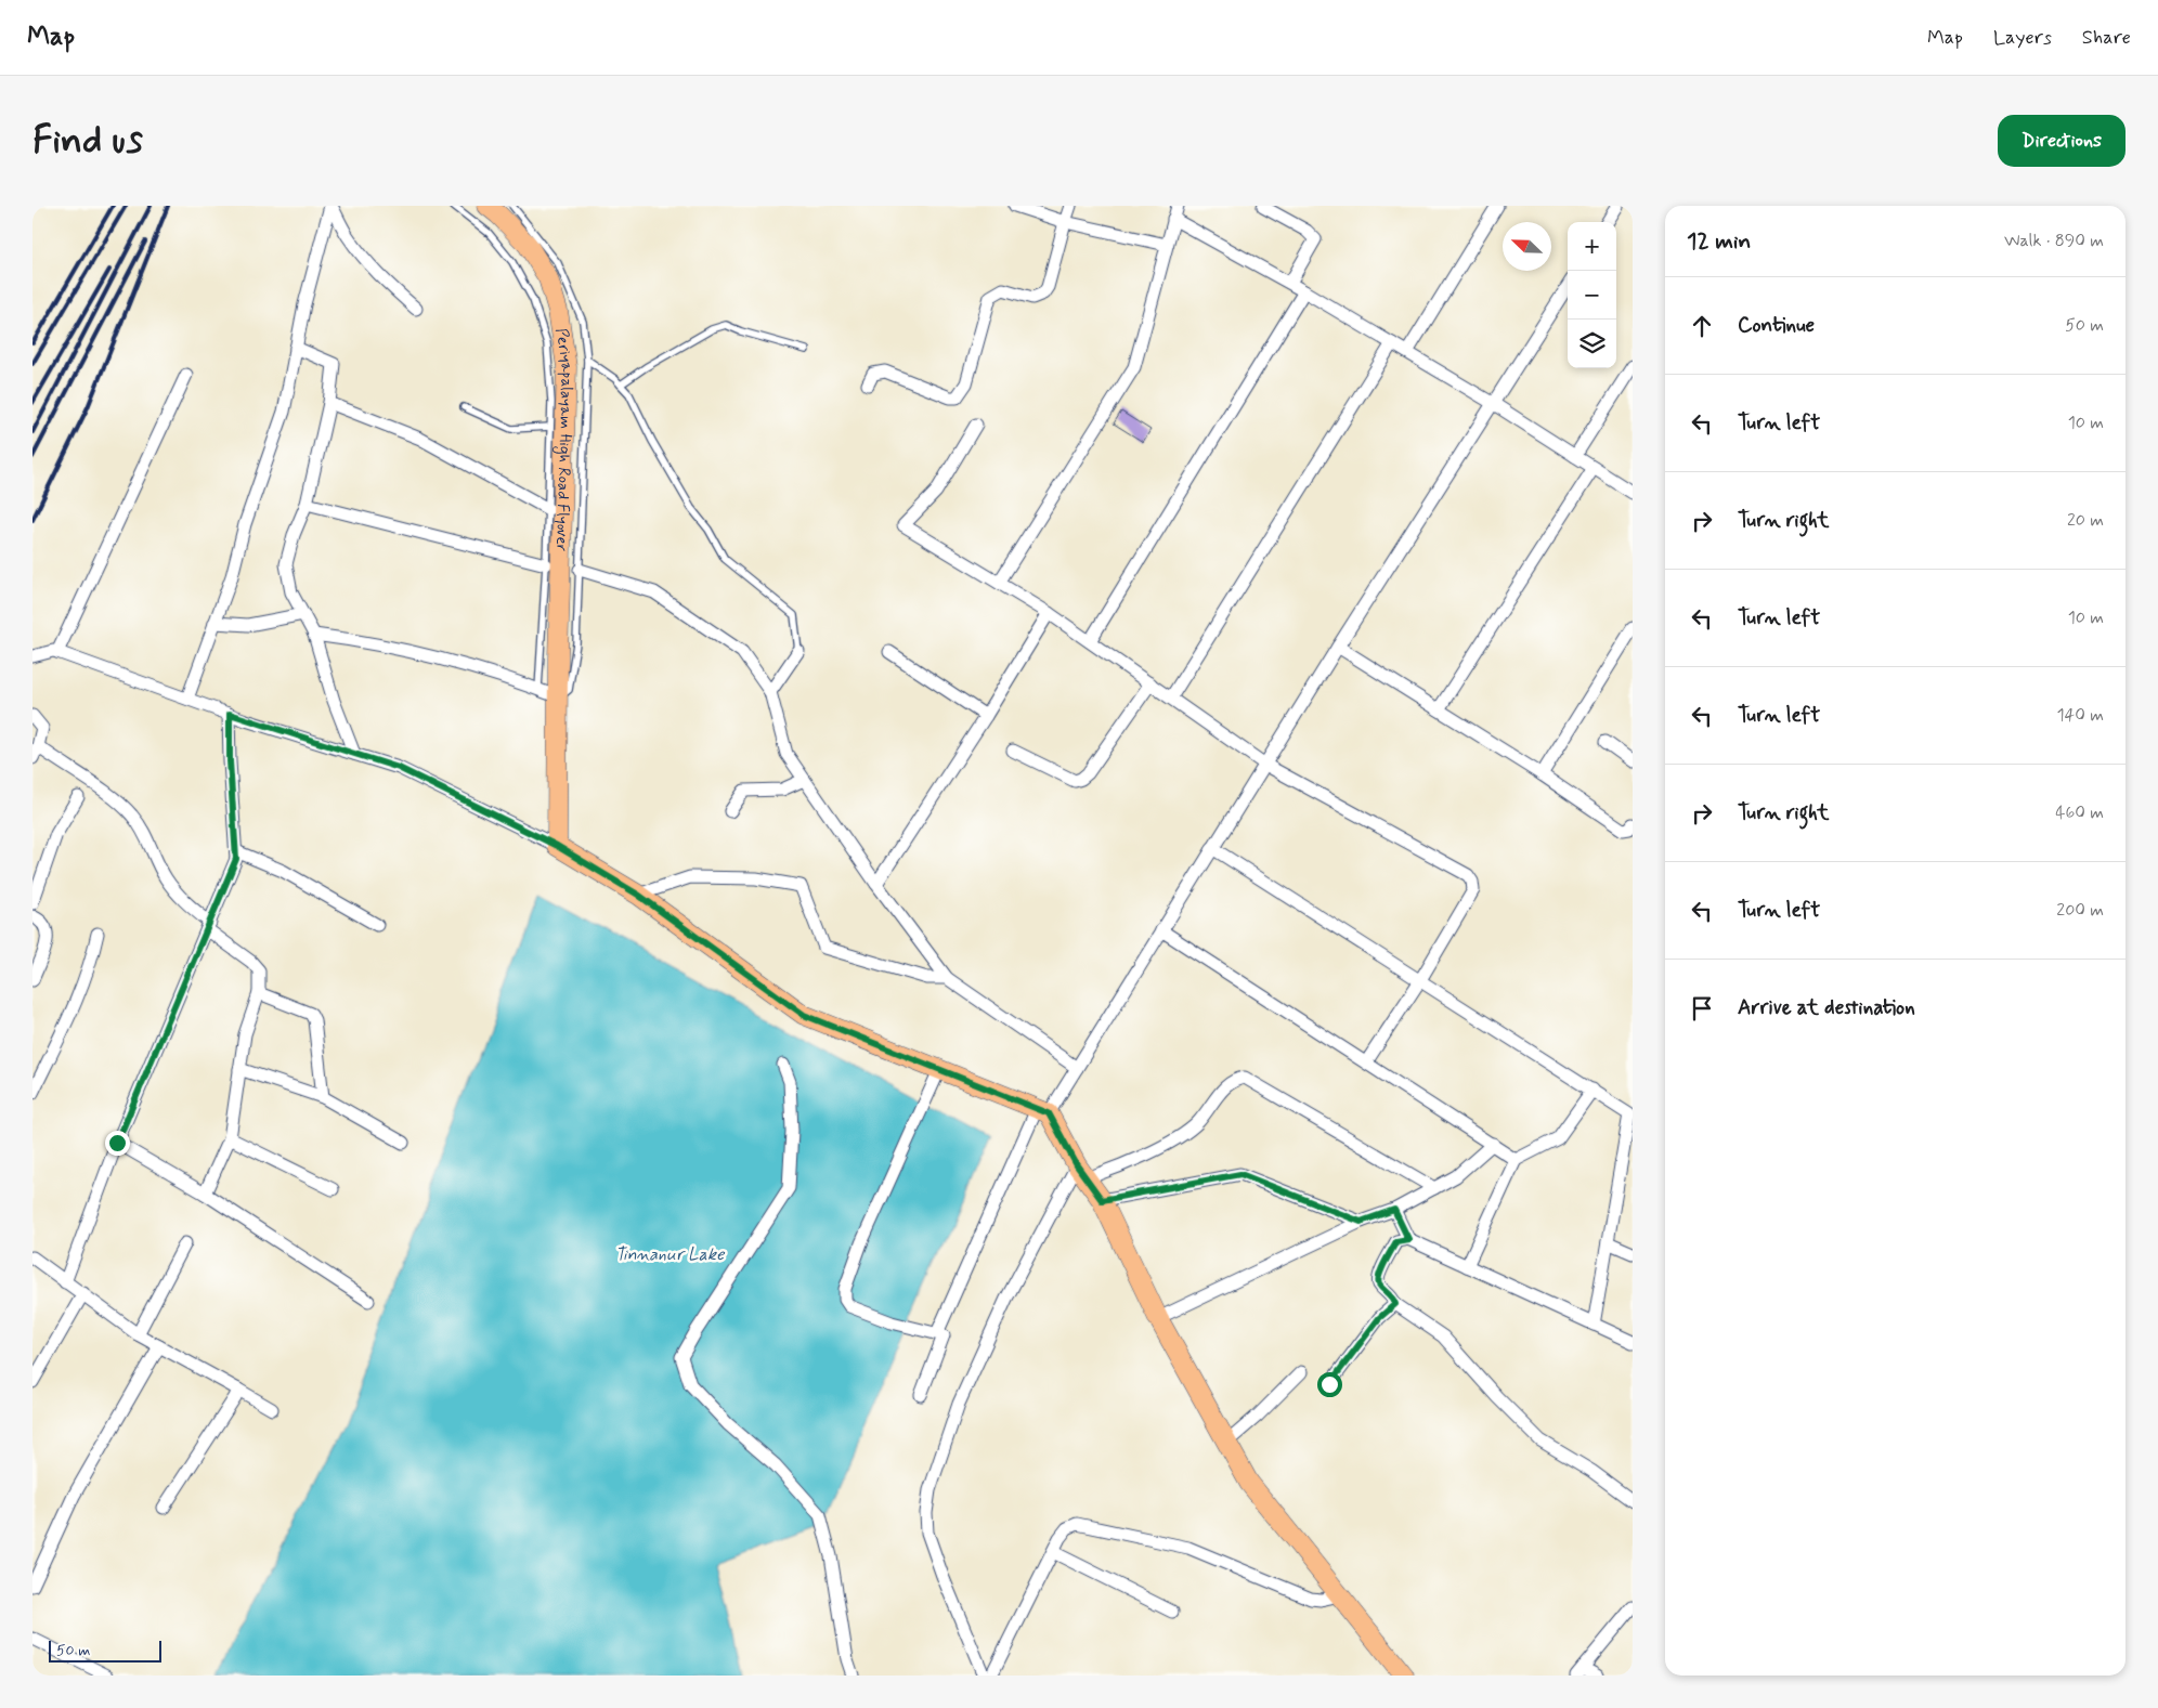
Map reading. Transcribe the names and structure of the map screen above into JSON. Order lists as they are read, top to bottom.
{
  "streets": {
    "main road": ["Periyapalayam High Road Flyover"]
  },
  "water": ["Tinnanur Lake"],
  "scale_bar": "50 m",
  "north": "top left",
  "page": {
    "header": "Map",
    "nav": ["Map", "Layers", "Share"],
    "buttons": "Directions",
    "title": "Find us",
    "heading": ["12 min", "Walk · 890 m"],
    "map_buttons": ["+", "−"],
    "list": [
      ["Continue", "50 m"],
      ["Turn left", "10 m"],
      ["Turn right", "20 m"],
      ["Turn left", "10 m"],
      ["Turn left", "140 m"],
      ["Turn right", "460 m"],
      ["Turn left", "200 m"],
      "Arrive at destination"
    ],
    "scale": "50 m"
  }
}
